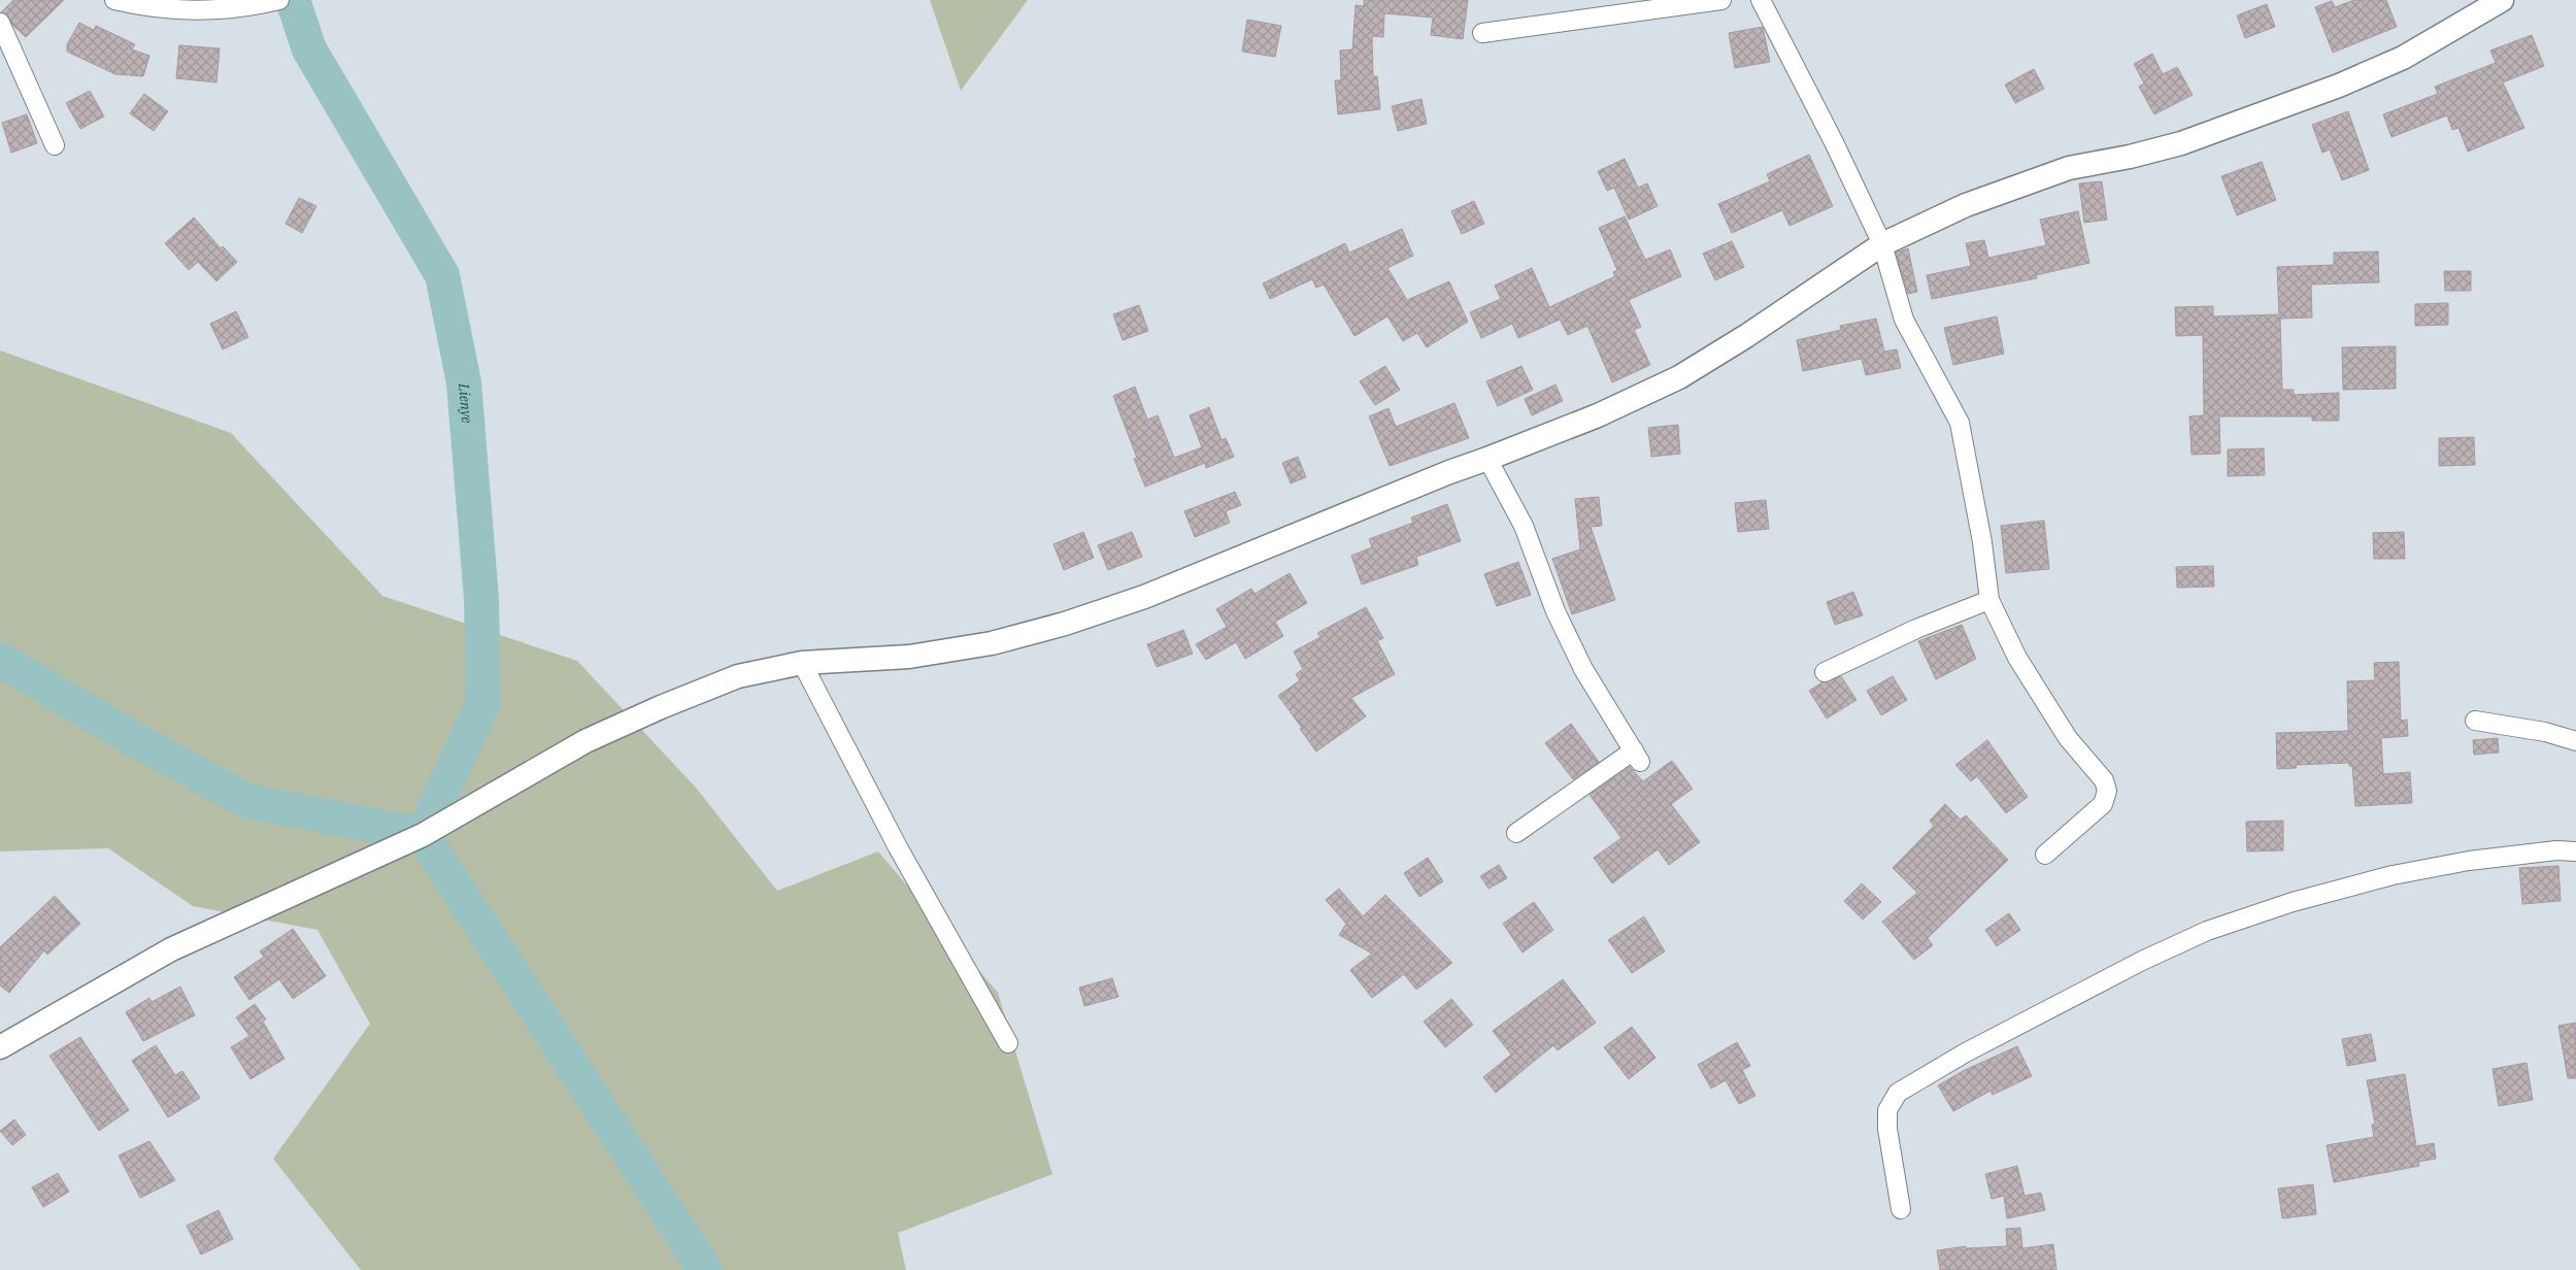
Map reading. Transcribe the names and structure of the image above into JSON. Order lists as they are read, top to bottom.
{
  "water": ["Lienye"]
}
